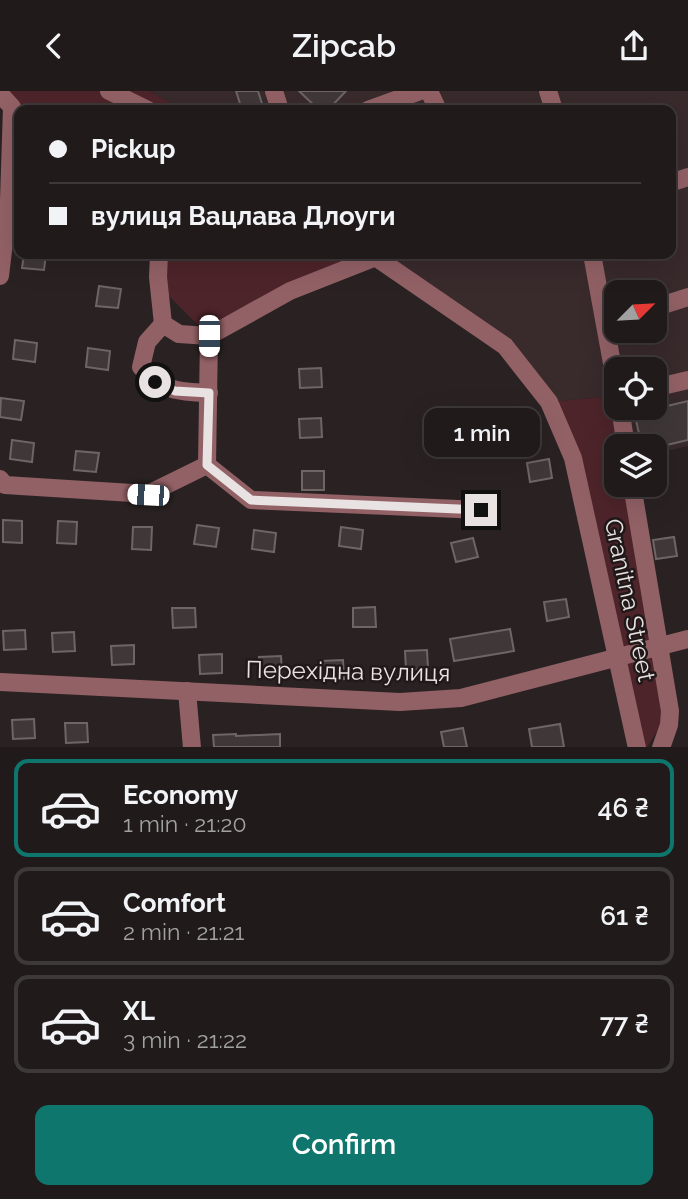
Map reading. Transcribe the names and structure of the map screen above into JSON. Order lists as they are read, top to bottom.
{
  "streets": {
    "street": ["Granitna Street", "Перехідна вулиця"]
  },
  "crossings": [
    ["Granitna Street", "Перехідна вулиця"]
  ],
  "north": "top right",
  "page": {
    "header": "Zipcab",
    "banner": ["Pickup", "вулиця Вацлава Длоуги"],
    "bubble": "1 min",
    "list": [
      {
        "name": "Economy",
        "note": "1 min · 21:20",
        "value": "46 ₴"
      },
      {
        "name": "Comfort",
        "note": "2 min · 21:21",
        "value": "61 ₴"
      },
      {
        "name": "XL",
        "note": "3 min · 21:22",
        "value": "77 ₴"
      }
    ],
    "buttons": "Confirm"
  }
}
